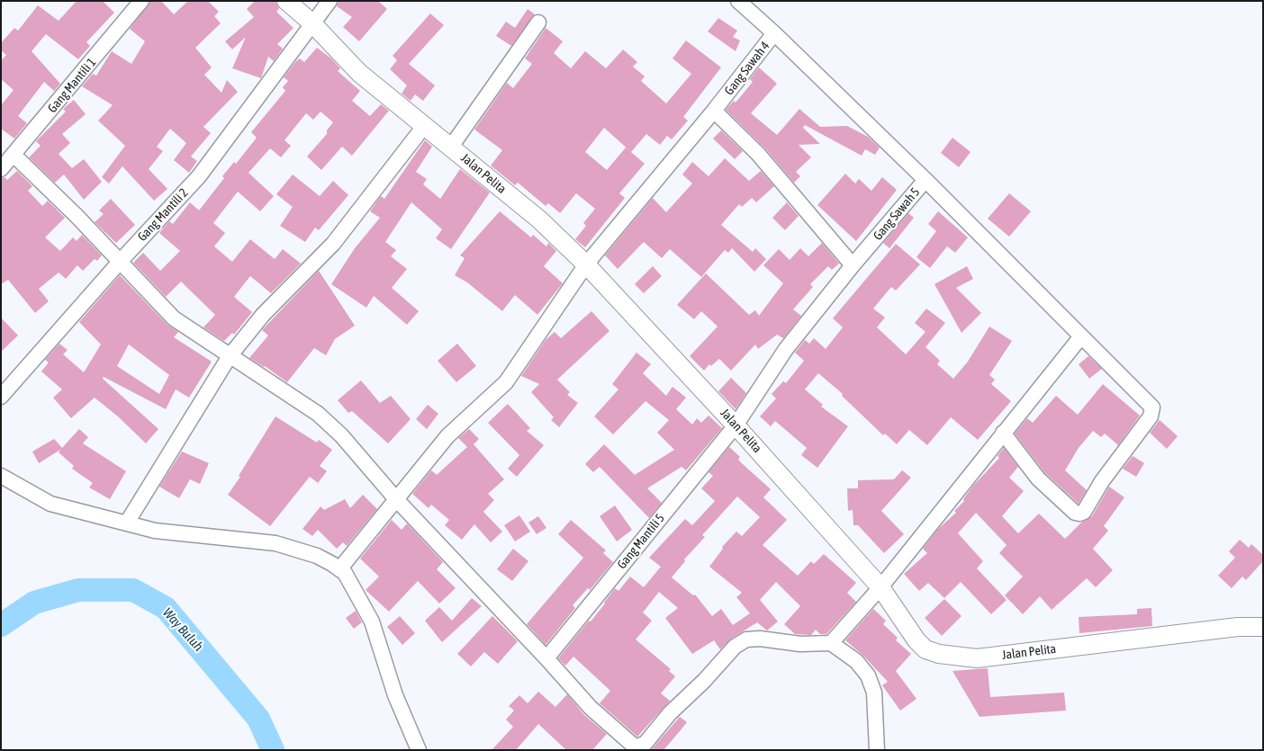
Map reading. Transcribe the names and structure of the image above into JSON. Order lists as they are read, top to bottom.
{
  "streets": {
    "street": [
      "Gang Sawah 4",
      "Gang Mantili 1",
      "Jalan Pelita",
      "Gang Sawah 5",
      "Gang Mantili 2",
      "Gang Mantili 5"
    ]
  },
  "crossings": [
    ["Gang Sawah 4", "Jalan Pelita"],
    ["Gang Sawah 4", "Gang Sawah 5"],
    ["Jalan Pelita", "Gang Sawah 5"],
    ["Jalan Pelita", "Gang Mantili 2"],
    ["Jalan Pelita", "Gang Mantili 5"],
    ["Gang Sawah 5", "Gang Mantili 5"]
  ],
  "water": ["Way Buluh"]
}
